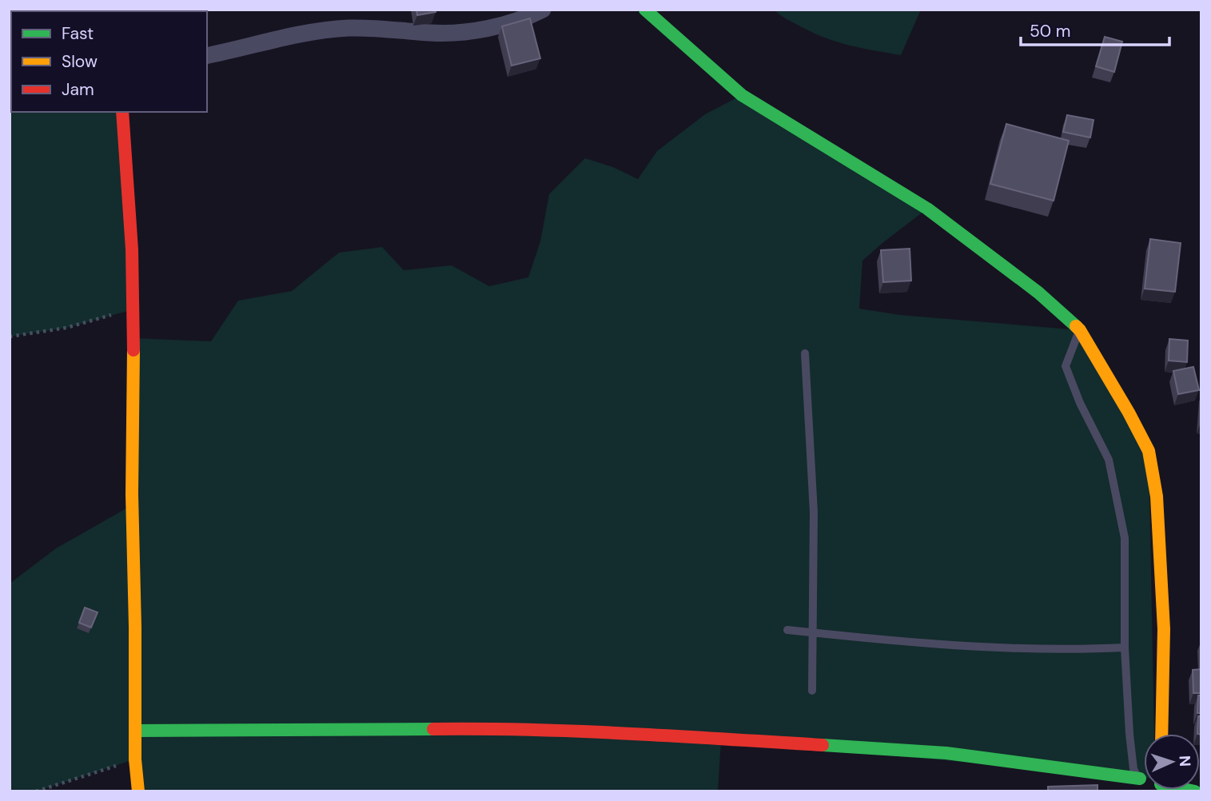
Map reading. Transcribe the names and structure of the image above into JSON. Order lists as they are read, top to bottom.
{
  "legend": ["Fast", "Slow", "Jam"],
  "scale_bar": "50 m",
  "north": "right"
}
